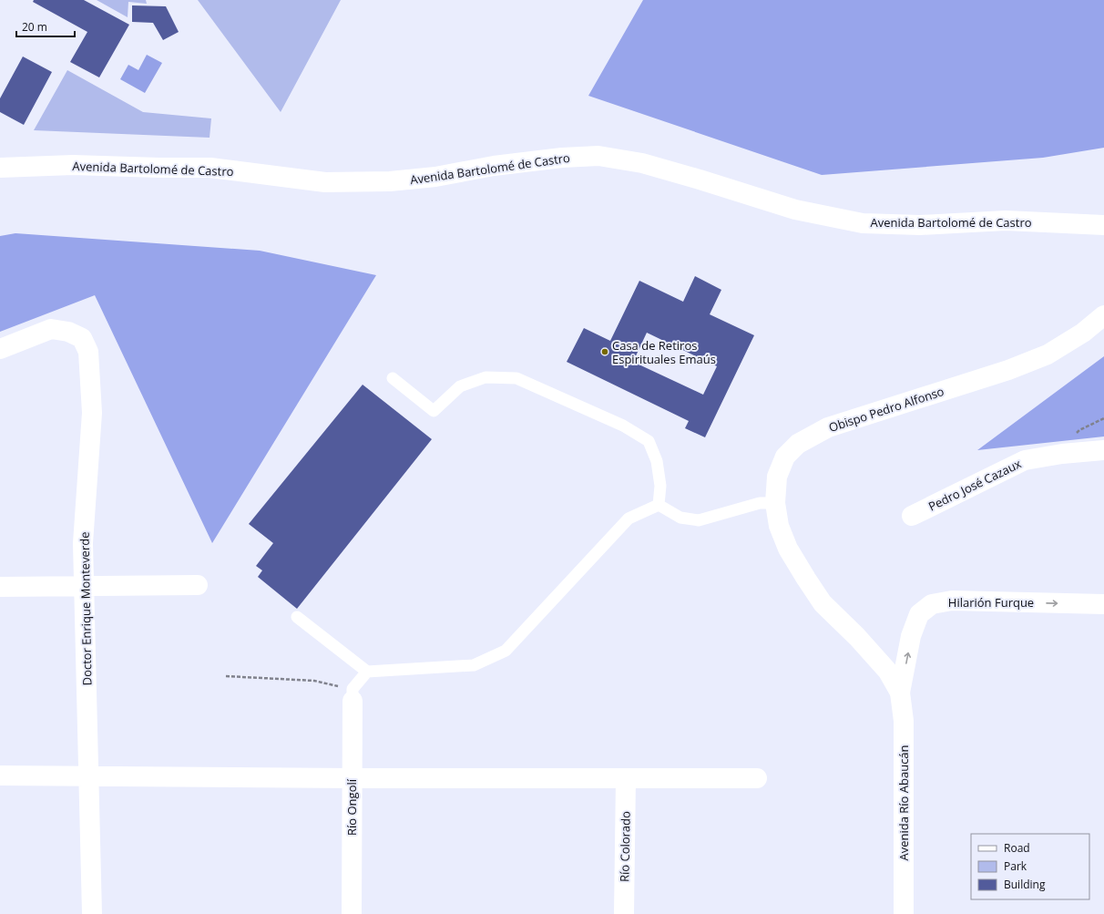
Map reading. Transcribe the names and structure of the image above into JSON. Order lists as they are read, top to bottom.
{
  "streets": {
    "street": [
      "Avenida Bartolomé de Castro",
      "Obispo Pedro Alfonso",
      "Pedro José Cazaux",
      "Hilarión Furque",
      "Doctor Enrique Monteverde",
      "Avenida Río Abaucán",
      "Río Ongolí",
      "Río Colorado"
    ]
  },
  "crossings": [
    ["Obispo Pedro Alfonso", "Hilarión Furque"],
    ["Obispo Pedro Alfonso", "Avenida Río Abaucán"],
    ["Hilarión Furque", "Avenida Río Abaucán"]
  ],
  "one_way": ["Hilarión Furque"],
  "places": ["Casa de Retiros Espirituales Emaús"],
  "legend": ["Road", "Park", "Building"],
  "scale_bar": "20 m"
}
